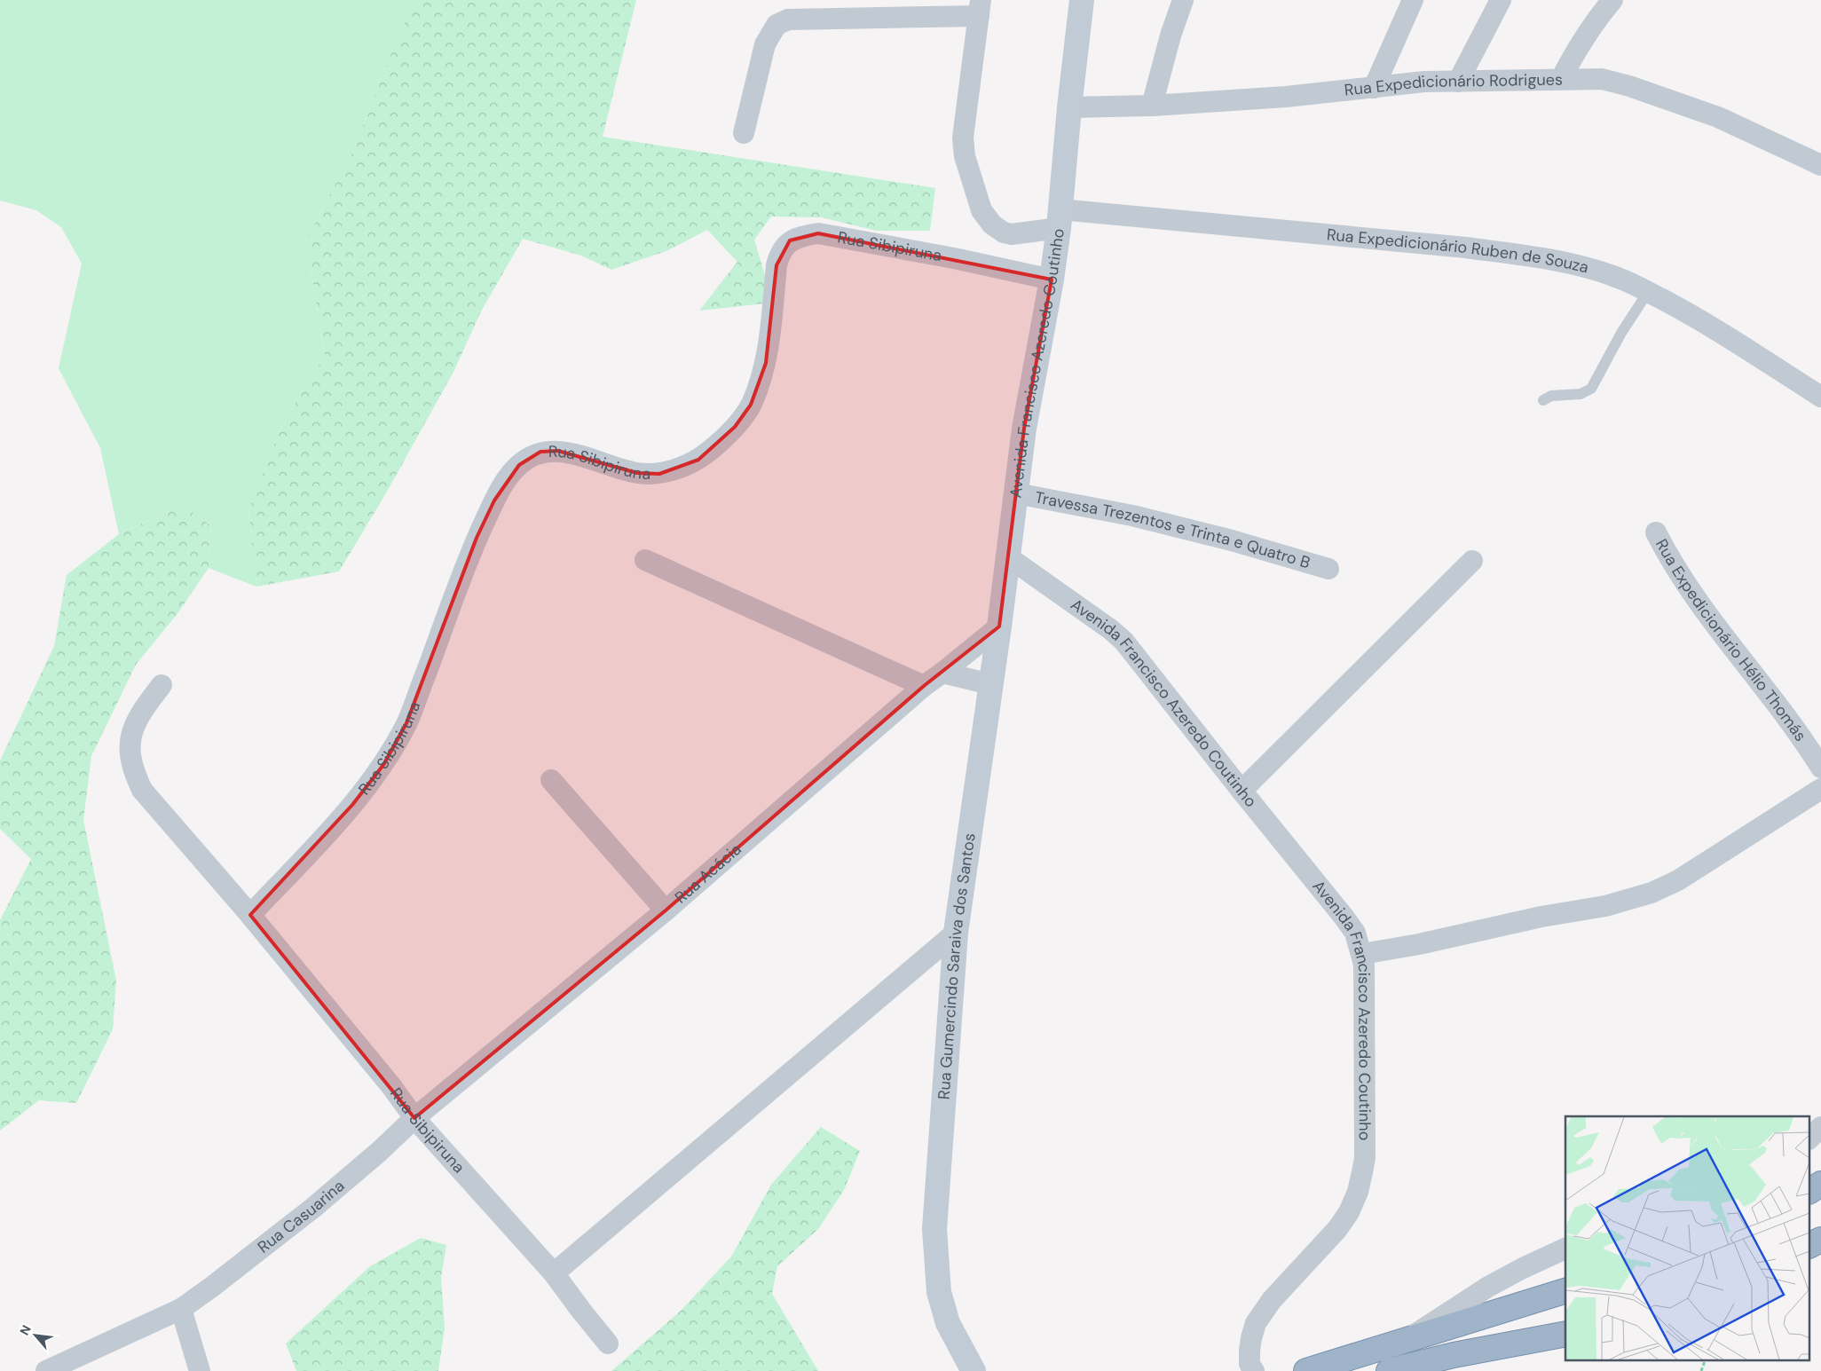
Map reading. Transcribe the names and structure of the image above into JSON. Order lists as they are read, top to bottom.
{
  "streets": {
    "main road": ["Avenida Francisco Azeredo Coutinho", "Rua Gumercindo Saraiva dos Santos"],
    "street": [
      "Rua Expedicionário Rodrigues",
      "Rua Sibipiruna",
      "Rua Expedicionário Ruben de Souza",
      "Travessa Trezentos e Trinta e Quatro B",
      "Rua Expedicionário Hélio Thomás",
      "Rua Acácia",
      "Rua Casuarina"
    ]
  },
  "crossings": [
    ["Rua Expedicionário Rodrigues", "Avenida Francisco Azeredo Coutinho"],
    ["Rua Sibipiruna", "Avenida Francisco Azeredo Coutinho"],
    ["Rua Sibipiruna", "Rua Acácia"],
    ["Rua Sibipiruna", "Rua Casuarina"],
    ["Rua Expedicionário Ruben de Souza", "Avenida Francisco Azeredo Coutinho"],
    ["Avenida Francisco Azeredo Coutinho", "Travessa Trezentos e Trinta e Quatro B"],
    ["Avenida Francisco Azeredo Coutinho", "Rua Gumercindo Saraiva dos Santos"],
    ["Rua Acácia", "Rua Gumercindo Saraiva dos Santos"],
    ["Rua Acácia", "Rua Casuarina"]
  ],
  "north": "top left"
}
